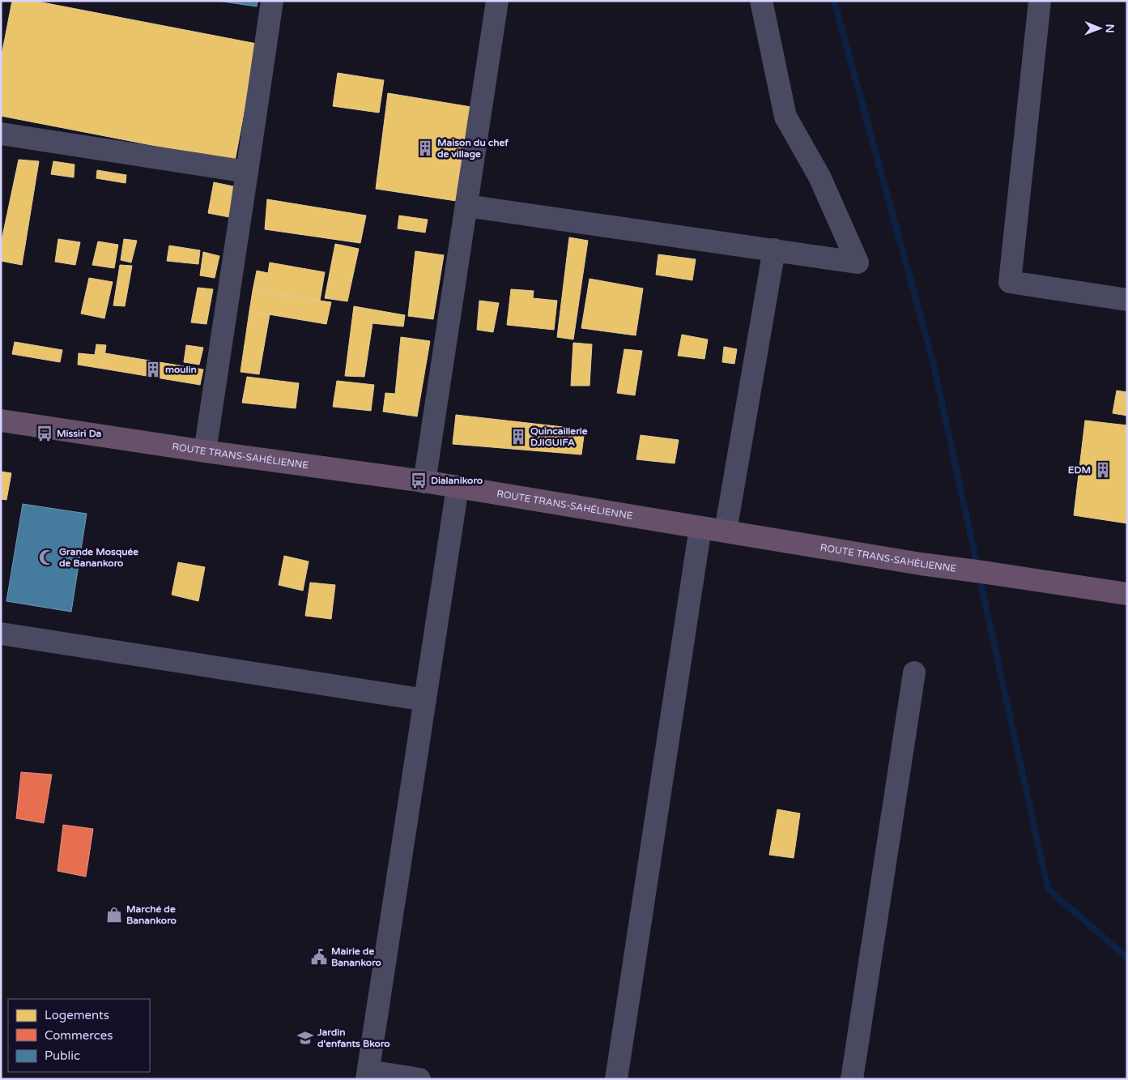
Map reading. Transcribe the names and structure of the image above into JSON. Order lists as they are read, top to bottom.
{
  "streets": {
    "highway": ["ROUTE TRANS-SAHÉLIENNE"]
  },
  "places": {
    "building": [
      "Maison du chef de village",
      "moulin",
      "Quincaillerie DJIGUIFA",
      "EDM"
    ],
    "bus stop": ["Missiri Da", "Dialanikoro"],
    "mosque": ["Grande Mosquée de Banankoro"],
    "shop": ["Marché de Banankoro"],
    "public building": ["Mairie de Banankoro"],
    "school or university": ["Jardin d'enfants Bkoro"]
  },
  "legend": ["Logements", "Commerces", "Public"],
  "north": "right"
}
